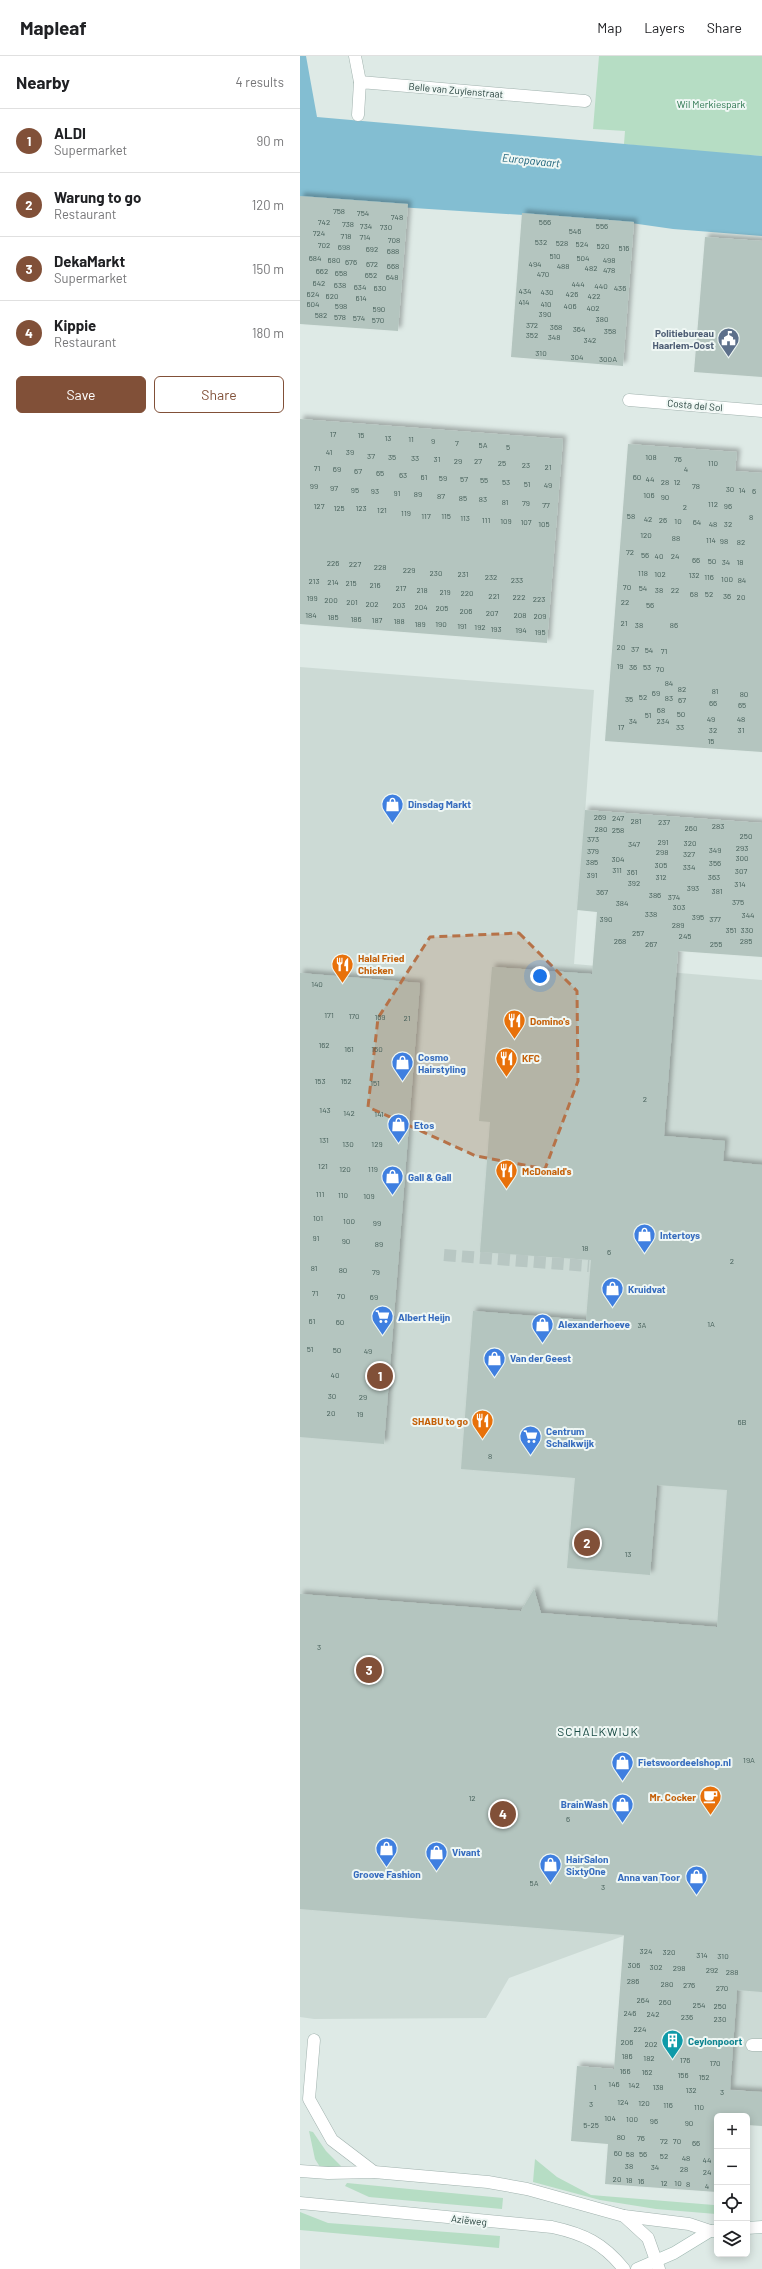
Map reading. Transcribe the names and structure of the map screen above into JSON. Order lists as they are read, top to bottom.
{
  "streets": {
    "street": ["Belle van Zuylenstraat", "Costa del Sol", "Aziëweg"]
  },
  "districts": ["SCHALKWIJK"],
  "water": ["Europavaart"],
  "parks": ["Wil Merkiespark"],
  "places": {
    "public building": ["Politiebureau Haarlem-Oost"],
    "shop": [
      "Dinsdag Markt",
      "Cosmo Hairstyling",
      "Etos",
      "Gall & Gall",
      "Intertoys",
      "Kruidvat",
      "Alexanderhoeve",
      "Van der Geest",
      "Fietsvoordeelshop.nl",
      "BrainWash",
      "Groove Fashion",
      "Vivant",
      "HairSalon SixtyOne",
      "Anna van Toor"
    ],
    "restaurant": [
      "Halal Fried Chicken",
      "Domino's",
      "KFC",
      "McDonald's",
      "SHABU to go"
    ],
    "supermarket": ["Albert Heijn", "Centrum Schalkwijk"],
    "cafe": ["Mr. Cocker"],
    "building": ["Ceylonpoort"]
  },
  "house_numbers": [
    "758",
    "754",
    "748",
    "742",
    "566",
    "738",
    "734",
    "556",
    "730",
    "546",
    "724",
    "718",
    "714",
    "708",
    "532",
    "528",
    "524",
    "702",
    "520",
    "698",
    "516",
    "692",
    "688",
    "510",
    "684",
    "504",
    "680",
    "498",
    "676",
    "672",
    "494",
    "668",
    "488",
    "482",
    "478",
    "662",
    "658",
    "470",
    "652",
    "648",
    "642",
    "444",
    "638",
    "440",
    "634",
    "630",
    "436",
    "434",
    "430",
    "624",
    "426",
    "620",
    "422",
    "614",
    "414",
    "604",
    "410",
    "598",
    "406",
    "402",
    "590",
    "390",
    "582",
    "578",
    "574",
    "380",
    "570",
    "372",
    "368",
    "364",
    "358",
    "352",
    "348",
    "342",
    "310",
    "304",
    "300A",
    "17",
    "15",
    "13",
    "11",
    "9",
    "7",
    "5A",
    "5",
    "41",
    "39",
    "37",
    "35",
    "108",
    "33",
    "31",
    "76",
    "29",
    "27",
    "25",
    "110",
    "23",
    "21",
    "71",
    "69",
    "4",
    "67",
    "65",
    "63",
    "61",
    "60",
    "59",
    "57",
    "44",
    "55",
    "53",
    "28",
    "12",
    "51",
    "49",
    "99",
    "78",
    "97",
    "30",
    "95",
    "14",
    "93",
    "6",
    "91",
    "89",
    "106",
    "87",
    "90",
    "85",
    "83",
    "81",
    "79",
    "112",
    "77",
    "127",
    "96",
    "2",
    "125",
    "123",
    "121",
    "119",
    "117",
    "115",
    "58",
    "8",
    "113",
    "42",
    "111",
    "26",
    "109",
    "10",
    "107",
    "64",
    "105",
    "48",
    "32",
    "120",
    "88",
    "114",
    "98",
    "82",
    "72",
    "56",
    "40",
    "24",
    "66",
    "50",
    "34",
    "18",
    "226",
    "227",
    "228",
    "229",
    "230",
    "118",
    "231",
    "102",
    "132",
    "232",
    "116",
    "100",
    "233",
    "84",
    "213",
    "214",
    "215",
    "216",
    "70",
    "217",
    "54",
    "218",
    "38",
    "22",
    "219",
    "220",
    "68",
    "52",
    "221",
    "36",
    "222",
    "20",
    "199",
    "223",
    "200",
    "201",
    "22",
    "202",
    "203",
    "56",
    "204",
    "205",
    "206",
    "207",
    "184",
    "208",
    "209",
    "185",
    "186",
    "187",
    "188",
    "21",
    "189",
    "190",
    "38",
    "86",
    "191",
    "192",
    "193",
    "194",
    "195",
    "20",
    "37",
    "54",
    "71",
    "19",
    "36",
    "53",
    "70",
    "84",
    "82",
    "81",
    "69",
    "80",
    "52",
    "83",
    "35",
    "67",
    "66",
    "65",
    "68",
    "50",
    "51",
    "49",
    "48",
    "34",
    "234",
    "17",
    "33",
    "32",
    "31",
    "15",
    "269",
    "247",
    "281",
    "237",
    "283",
    "260",
    "280",
    "258",
    "250",
    "373",
    "291",
    "320",
    "347",
    "293",
    "349",
    "379",
    "298",
    "327",
    "300",
    "304",
    "385",
    "356",
    "305",
    "334",
    "311",
    "307",
    "361",
    "391",
    "312",
    "363",
    "392",
    "314",
    "393",
    "381",
    "367",
    "386",
    "374",
    "375",
    "384",
    "303",
    "338",
    "344",
    "395",
    "390",
    "377",
    "289",
    "351",
    "330",
    "257",
    "245",
    "268",
    "285",
    "267",
    "255",
    "140",
    "171",
    "170",
    "169",
    "21",
    "162",
    "161",
    "160",
    "153",
    "152",
    "151",
    "2",
    "143",
    "142",
    "141",
    "131",
    "130",
    "129",
    "121",
    "120",
    "119",
    "111",
    "110",
    "109",
    "101",
    "100",
    "99",
    "91",
    "90",
    "89",
    "18",
    "6",
    "2",
    "81",
    "80",
    "79",
    "71",
    "70",
    "69",
    "61",
    "60",
    "1A",
    "3A",
    "51",
    "50",
    "49",
    "40",
    "30",
    "29",
    "20",
    "19",
    "6B",
    "8",
    "13",
    "3",
    "19A",
    "12",
    "6",
    "5A",
    "3",
    "324",
    "320",
    "314",
    "310",
    "306",
    "302",
    "298",
    "292",
    "288",
    "286",
    "280",
    "276",
    "270",
    "264",
    "260",
    "254",
    "250",
    "246",
    "242",
    "236",
    "230",
    "224",
    "206",
    "202",
    "186",
    "182",
    "176",
    "170",
    "166",
    "162",
    "156",
    "152",
    "146",
    "142",
    "1",
    "138",
    "132",
    "3",
    "124",
    "120",
    "3",
    "116",
    "110",
    "104",
    "100",
    "96",
    "90",
    "5-25",
    "80",
    "76",
    "72",
    "70",
    "66",
    "60",
    "58",
    "56",
    "52",
    "48",
    "44",
    "38",
    "34",
    "28",
    "24",
    "20",
    "18",
    "16",
    "12",
    "10",
    "8",
    "4"
  ],
  "page": {
    "header": "Mapleaf",
    "nav": ["Map", "Layers", "Share"],
    "heading": ["Nearby", "4 results"],
    "list": [
      {
        "mark": "1",
        "name": "ALDI",
        "note": "Supermarket",
        "value": "90 m"
      },
      {
        "mark": "2",
        "name": "Warung to go",
        "note": "Restaurant",
        "value": "120 m"
      },
      {
        "mark": "3",
        "name": "DekaMarkt",
        "note": "Supermarket",
        "value": "150 m"
      },
      {
        "mark": "4",
        "name": "Kippie",
        "note": "Restaurant",
        "value": "180 m"
      }
    ],
    "buttons": ["Save", "Share"],
    "pins": [
      "1",
      "2",
      "3",
      "4"
    ],
    "map_buttons": ["+", "−"]
  }
}
